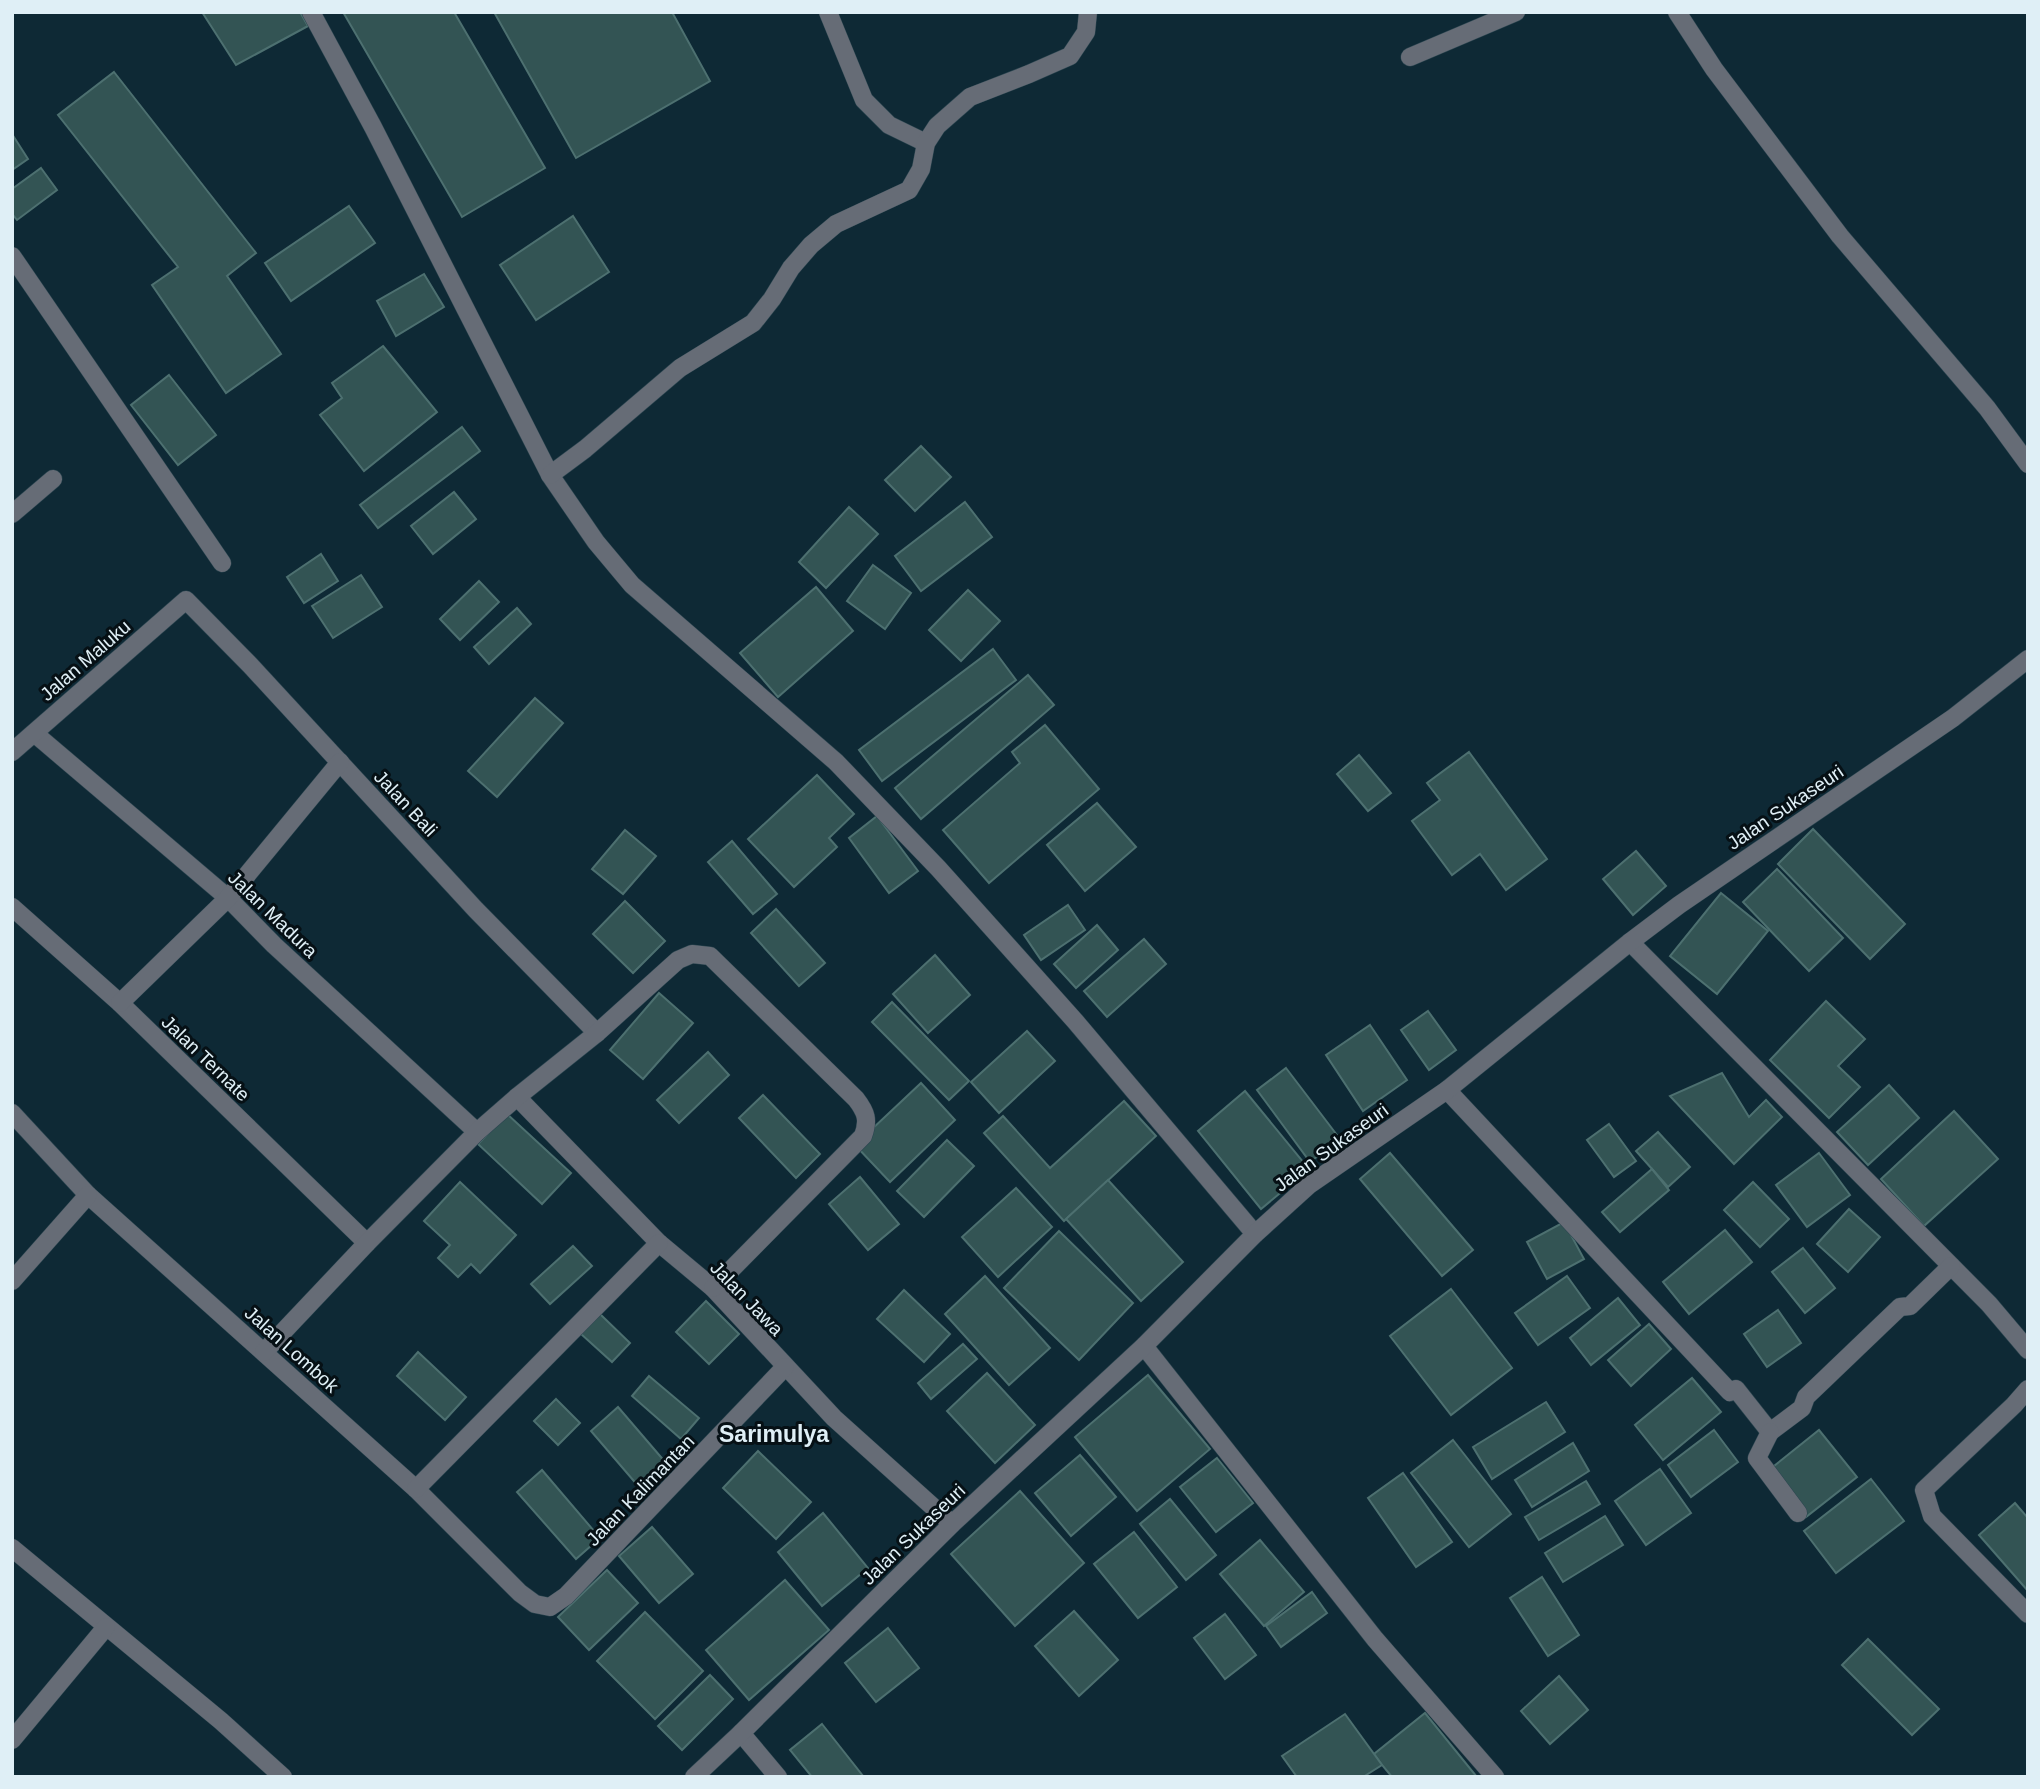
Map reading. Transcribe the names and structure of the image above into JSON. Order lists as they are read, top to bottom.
{
  "streets": {
    "street": [
      "Jalan Maluku",
      "Jalan Bali",
      "Jalan Sukaseuri",
      "Jalan Madura",
      "Jalan Ternate",
      "Jalan Jawa",
      "Jalan Lombok",
      "Jalan Kalimantan"
    ]
  },
  "crossings": [
    ["Jalan Maluku", "Jalan Bali"],
    ["Jalan Maluku", "Jalan Madura"],
    ["Jalan Sukaseuri", "Jalan Jawa"],
    ["Jalan Jawa", "Jalan Kalimantan"],
    ["Jalan Lombok", "Jalan Kalimantan"]
  ],
  "districts": ["Sarimulya"]
}
